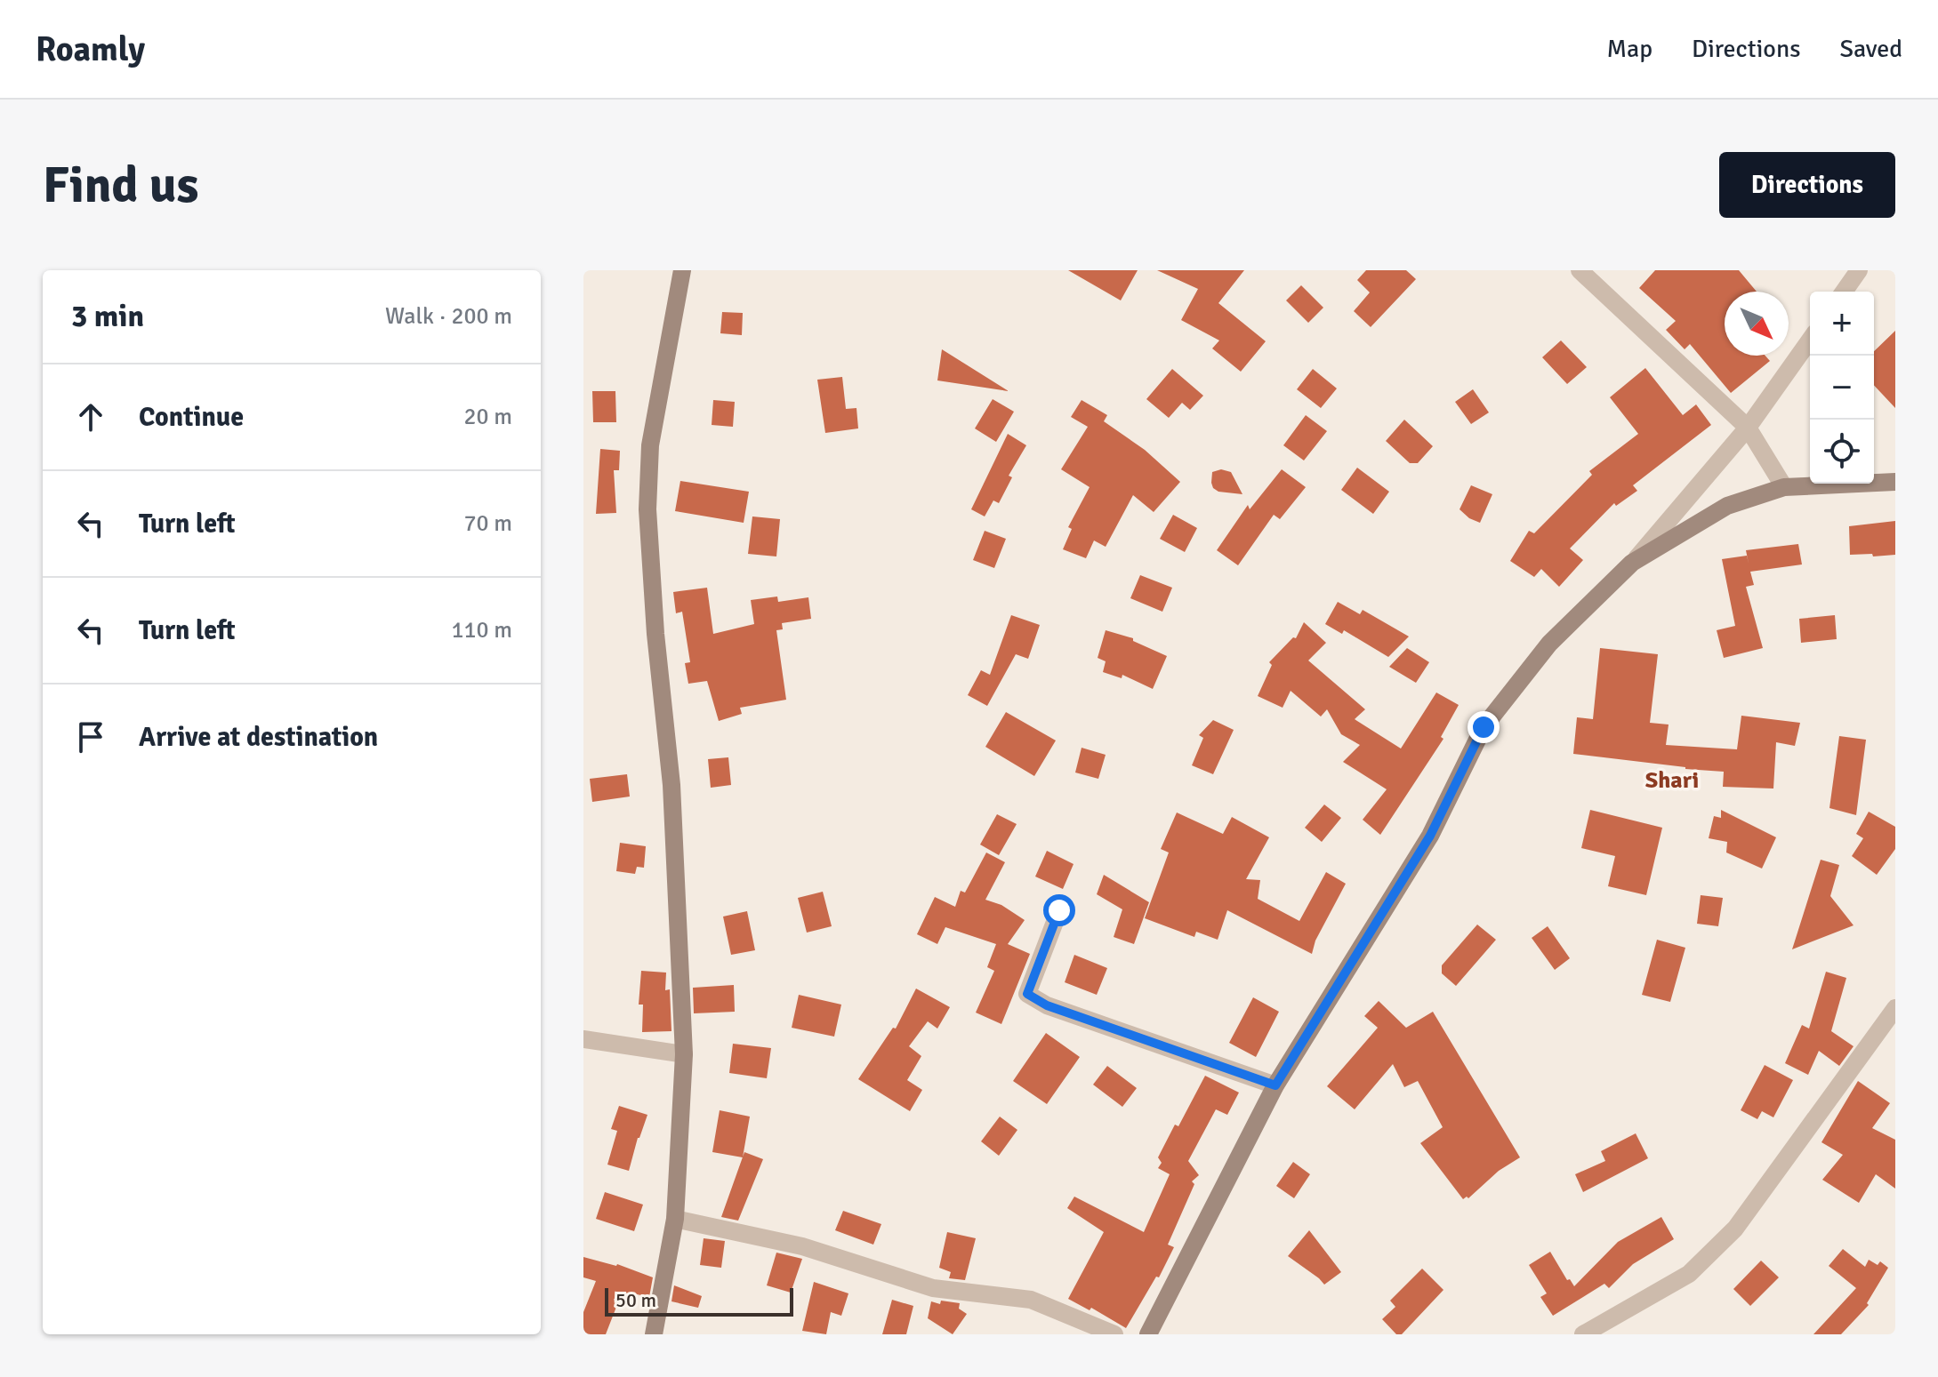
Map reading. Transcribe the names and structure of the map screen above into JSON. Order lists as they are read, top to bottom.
{
  "districts": ["Shari"],
  "scale_bar": "50 m",
  "north": "bottom right",
  "page": {
    "header": "Roamly",
    "nav": ["Map", "Directions", "Saved"],
    "buttons": "Directions",
    "title": "Find us",
    "heading": ["3 min", "Walk · 200 m"],
    "map_buttons": ["+", "−"],
    "list": [
      ["Continue", "20 m"],
      ["Turn left", "70 m"],
      ["Turn left", "110 m"],
      "Arrive at destination"
    ],
    "scale": "50 m"
  }
}
